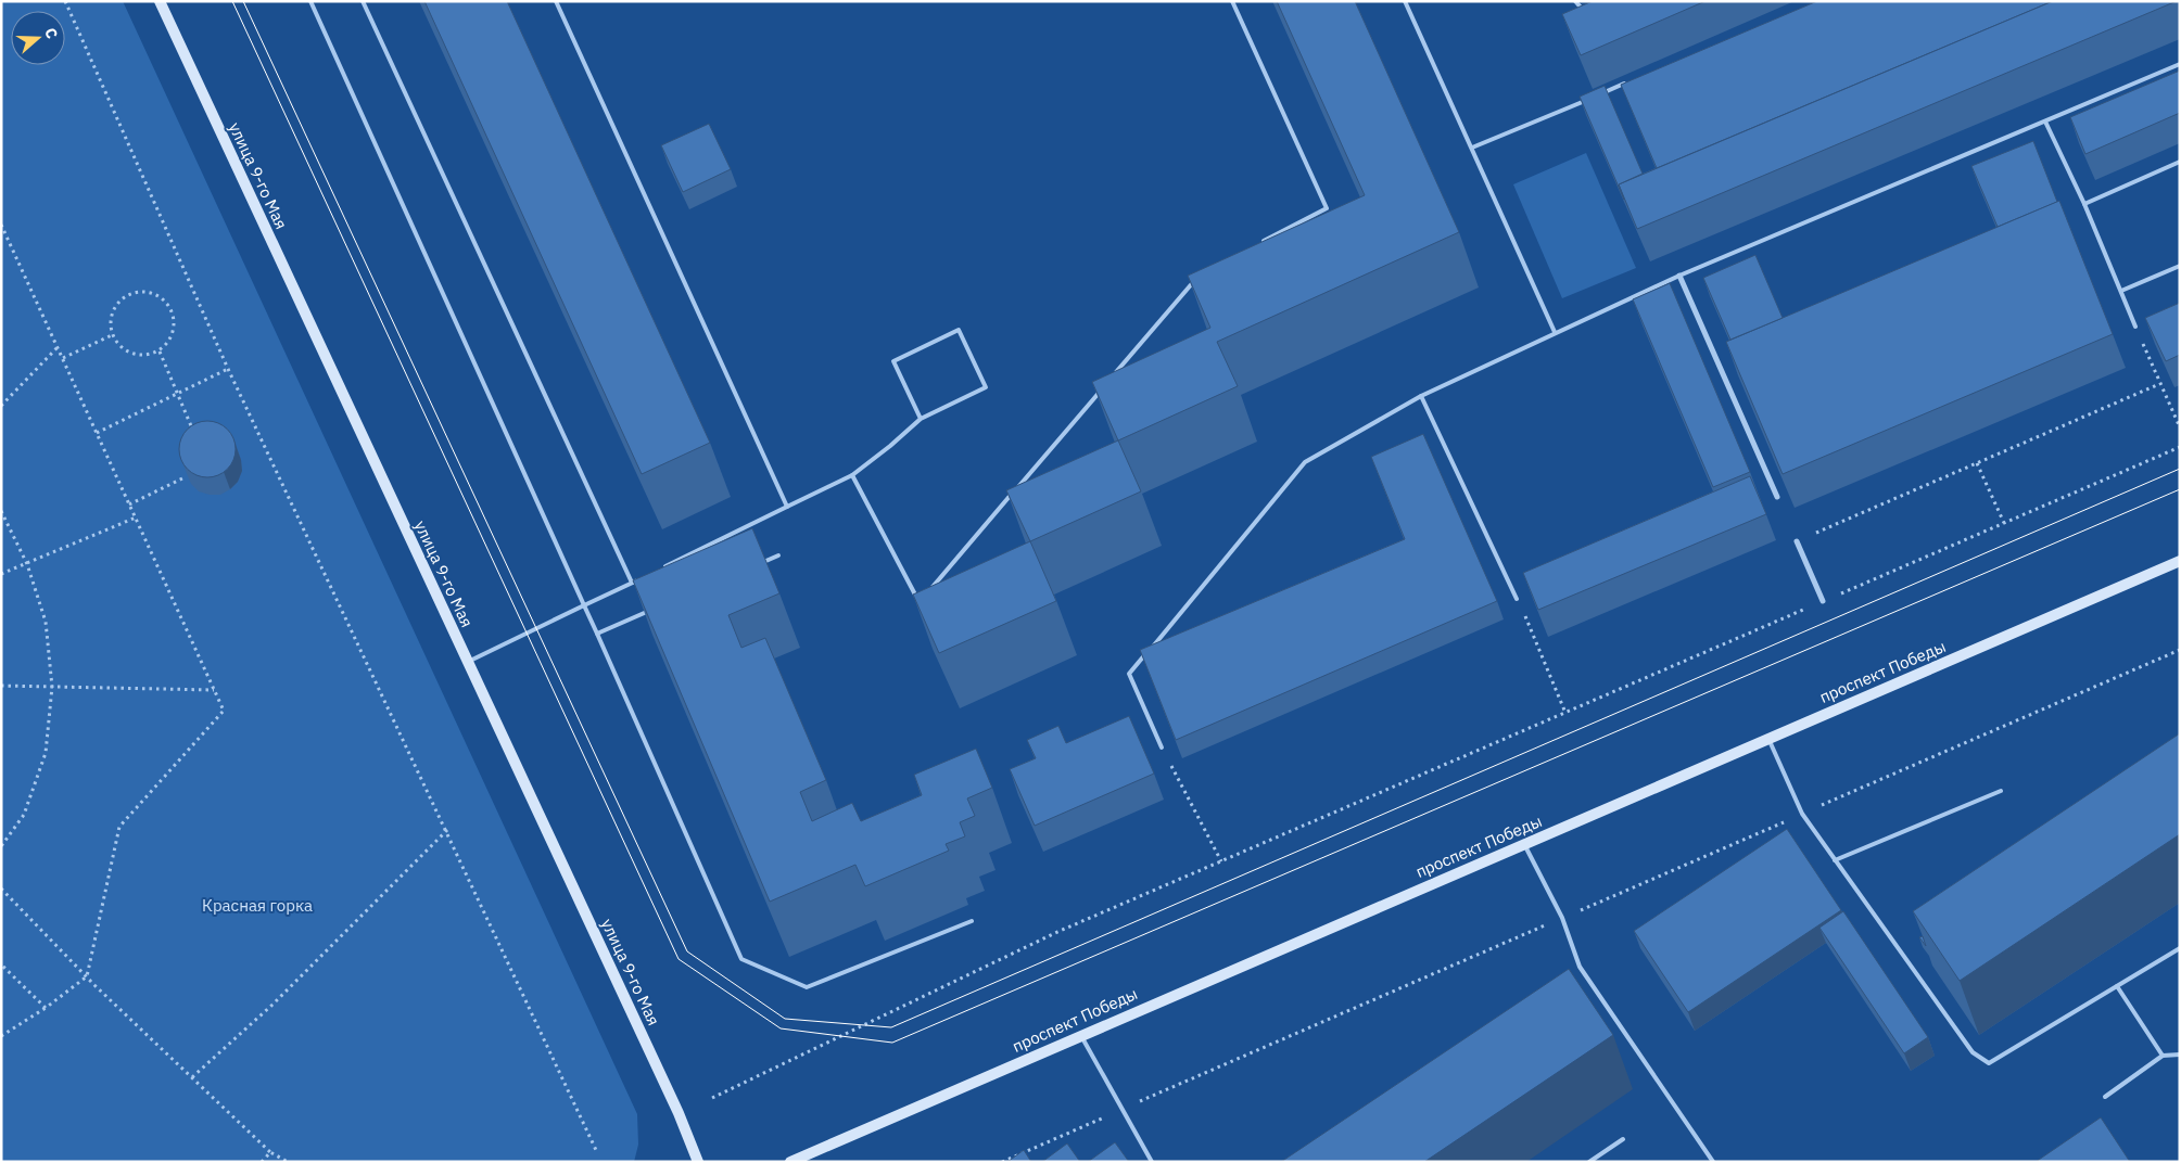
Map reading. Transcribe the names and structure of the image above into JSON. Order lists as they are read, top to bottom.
{
  "streets": {
    "street": ["улица 9-го Мая", "проспект Победы"]
  },
  "parks": ["Красная горка"],
  "north": "right"
}
